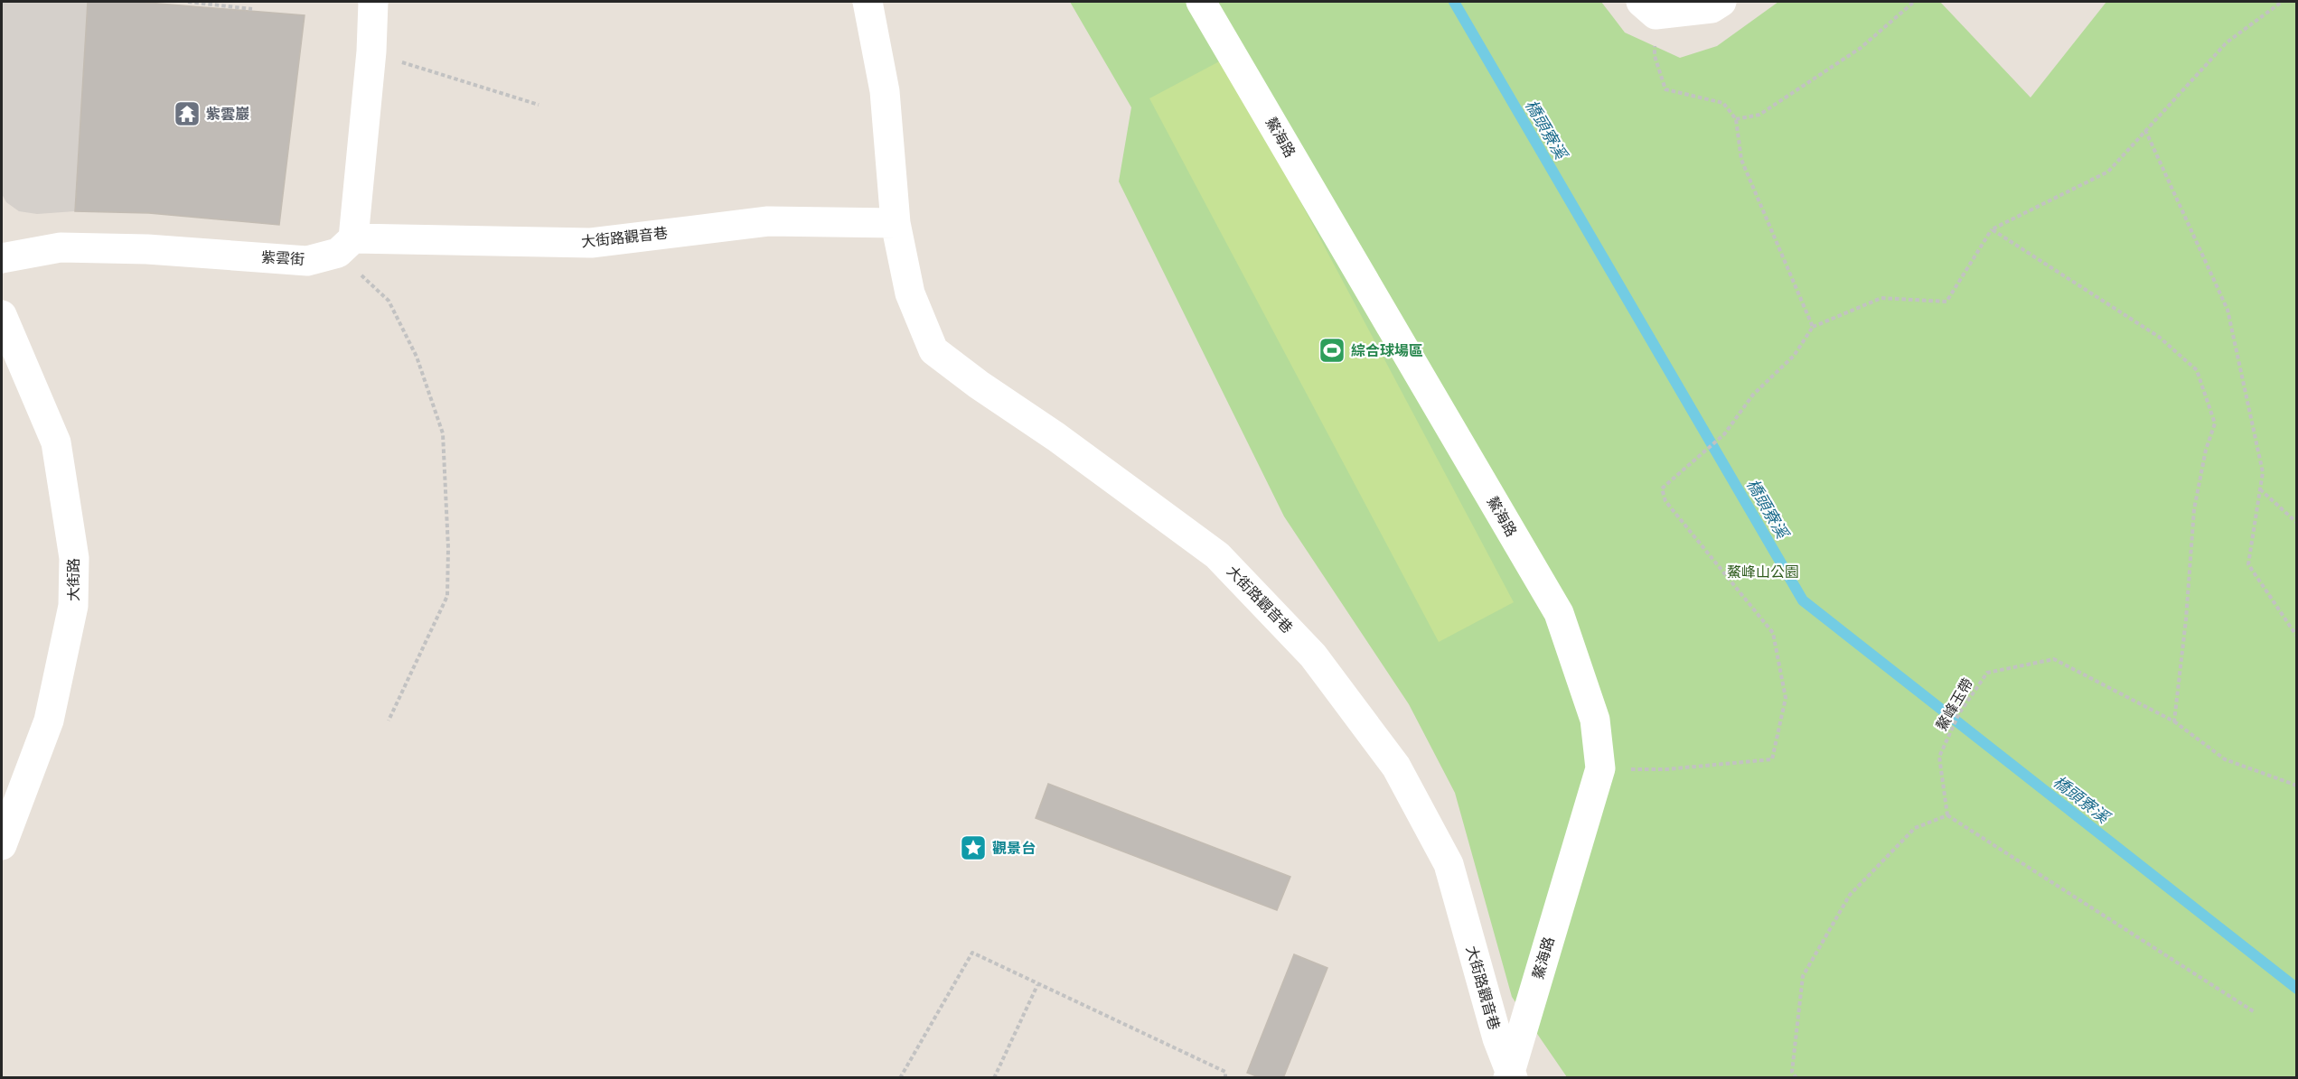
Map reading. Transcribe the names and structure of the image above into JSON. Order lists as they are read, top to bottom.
{
  "streets": {
    "street": [
      "鰲海路",
      "大街路觀音巷",
      "紫雲街",
      "大街路"
    ],
    "path": ["鰲峰玉帶"]
  },
  "crossings": [
    ["鰲海路", "大街路觀音巷"],
    ["大街路觀音巷", "紫雲街"]
  ],
  "water": ["橋頭寮溪"],
  "parks": ["鰲峰山公園"],
  "places": {
    "temple": ["紫雲巖"],
    "sports": ["綜合球場區"],
    "place": ["觀景台"]
  }
}
